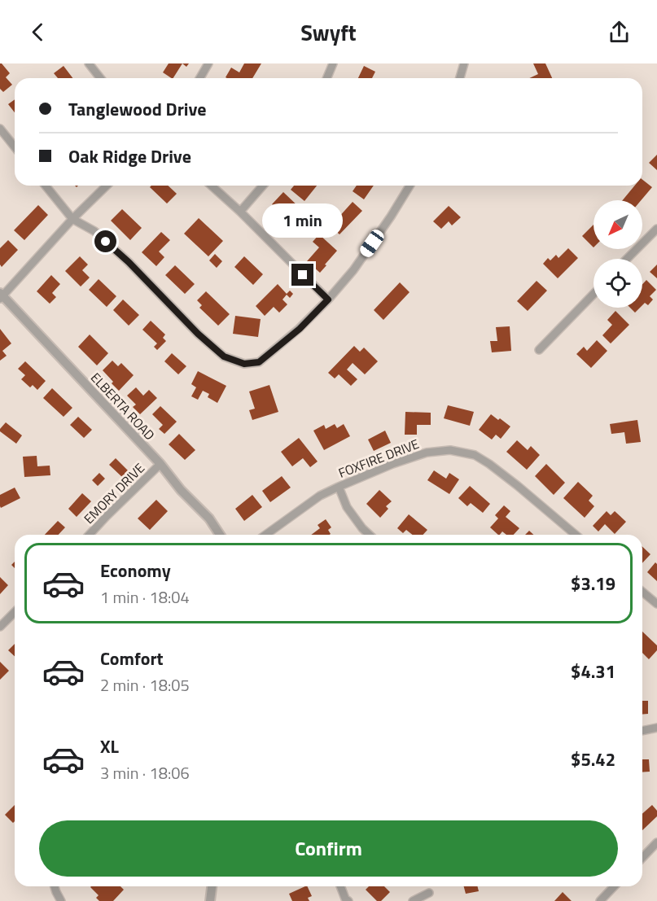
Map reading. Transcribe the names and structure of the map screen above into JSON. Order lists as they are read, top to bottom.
{
  "streets": {
    "street": ["ELBERTA ROAD", "FOXFIRE DRIVE", "EMORY DRIVE"]
  },
  "crossings": [
    ["ELBERTA ROAD", "EMORY DRIVE"]
  ],
  "north": "bottom left",
  "page": {
    "header": "Swyft",
    "banner": ["Tanglewood Drive", "Oak Ridge Drive"],
    "bubble": "1 min",
    "list": [
      {
        "name": "Economy",
        "note": "1 min · 18:04",
        "value": "$3.19"
      },
      {
        "name": "Comfort",
        "note": "2 min · 18:05",
        "value": "$4.31"
      },
      {
        "name": "XL",
        "note": "3 min · 18:06",
        "value": "$5.42"
      }
    ],
    "buttons": "Confirm"
  }
}
